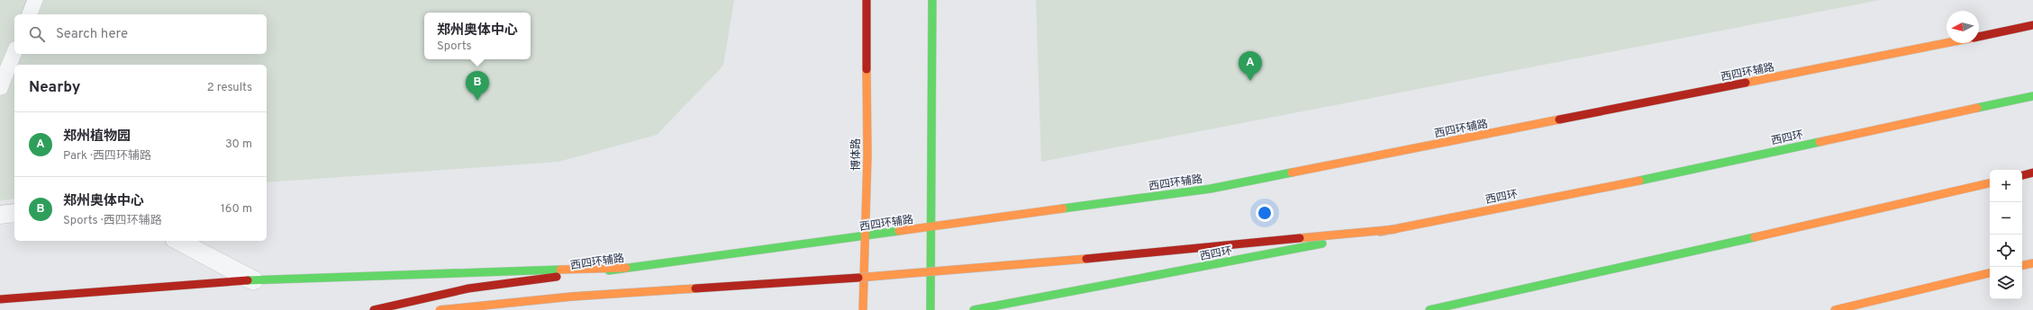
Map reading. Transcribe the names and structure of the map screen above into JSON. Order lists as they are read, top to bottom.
{
  "streets": {
    "main road": ["西四环辅路", "西四环", "博体路"]
  },
  "crossings": [
    ["西四环辅路", "博体路"]
  ],
  "north": "left",
  "page": {
    "popup": ["郑州奥体中心", "Sports"],
    "search": "Search here",
    "pins": ["A", "B"],
    "heading": ["Nearby", "2 results"],
    "list": [
      {
        "mark": "A",
        "name": "郑州植物园",
        "note": "Park · 西四环辅路",
        "value": "30 m"
      },
      {
        "mark": "B",
        "name": "郑州奥体中心",
        "note": "Sports · 西四环辅路",
        "value": "160 m"
      }
    ],
    "map_buttons": ["+", "−"]
  }
}
